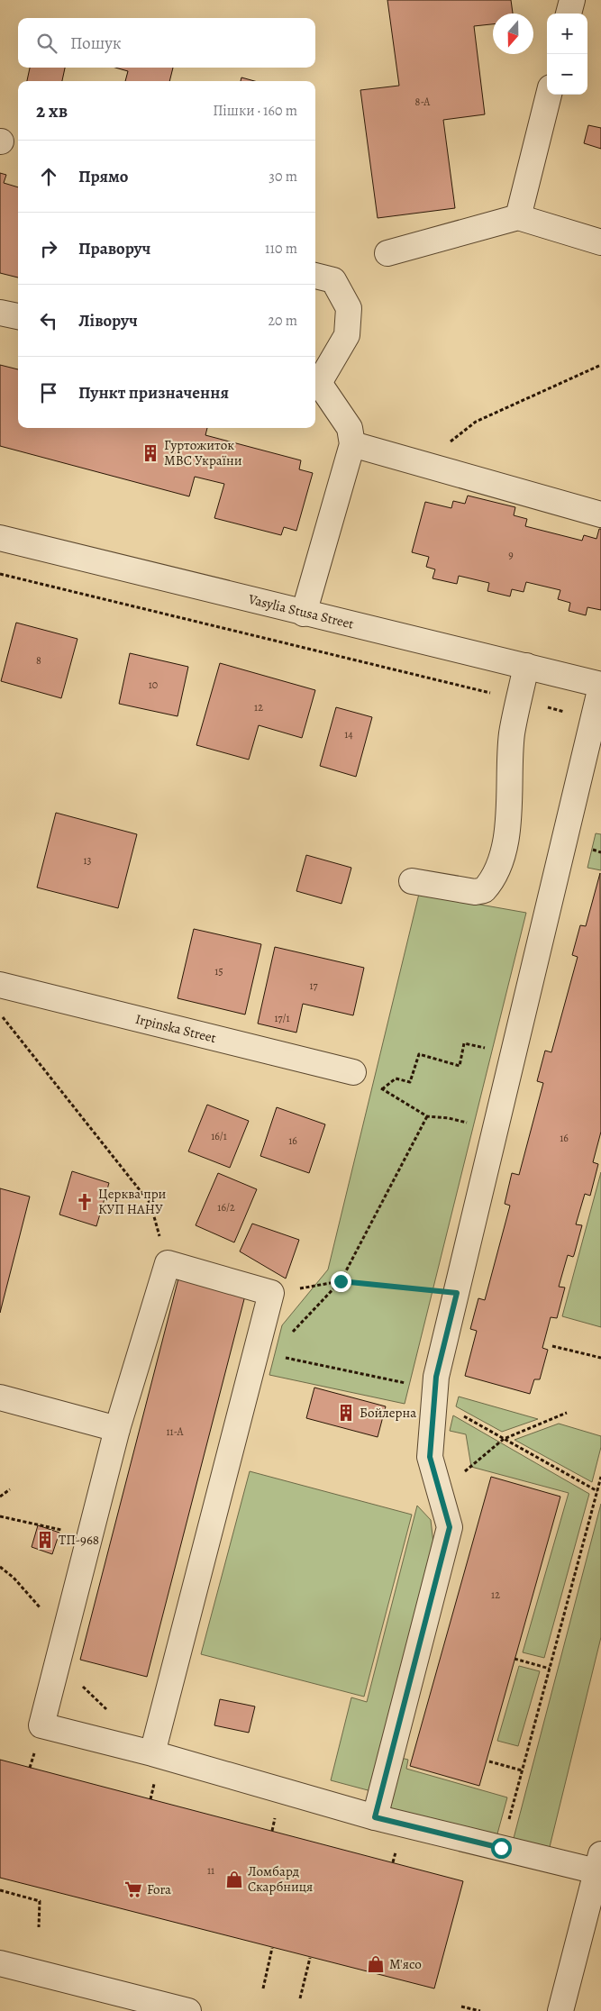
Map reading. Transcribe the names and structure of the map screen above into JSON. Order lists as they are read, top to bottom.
{
  "streets": {
    "street": ["Vasylia Stusa Street", "Irpinska Street"]
  },
  "places": {
    "building": ["Гуртожиток МВС України", "Бойлерна", "ТП-968"],
    "church": ["Церква при КУП НАНУ"],
    "shop": ["Ломбард Скарбниця", "М'ясо"],
    "supermarket": ["Fora"]
  },
  "house_numbers": [
    "8-А",
    "9",
    "8",
    "10",
    "12",
    "14",
    "13",
    "15",
    "17",
    "17/1",
    "16/1",
    "16",
    "16",
    "16/2",
    "11-А",
    "12",
    "11"
  ],
  "north": "bottom",
  "page": {
    "map_buttons": ["+", "−"],
    "search": "Пошук",
    "heading": ["2 хв", "Пішки · 160 m"],
    "list": [
      ["Прямо", "30 m"],
      ["Праворуч", "110 m"],
      ["Ліворуч", "20 m"],
      "Пункт призначення"
    ]
  }
}
